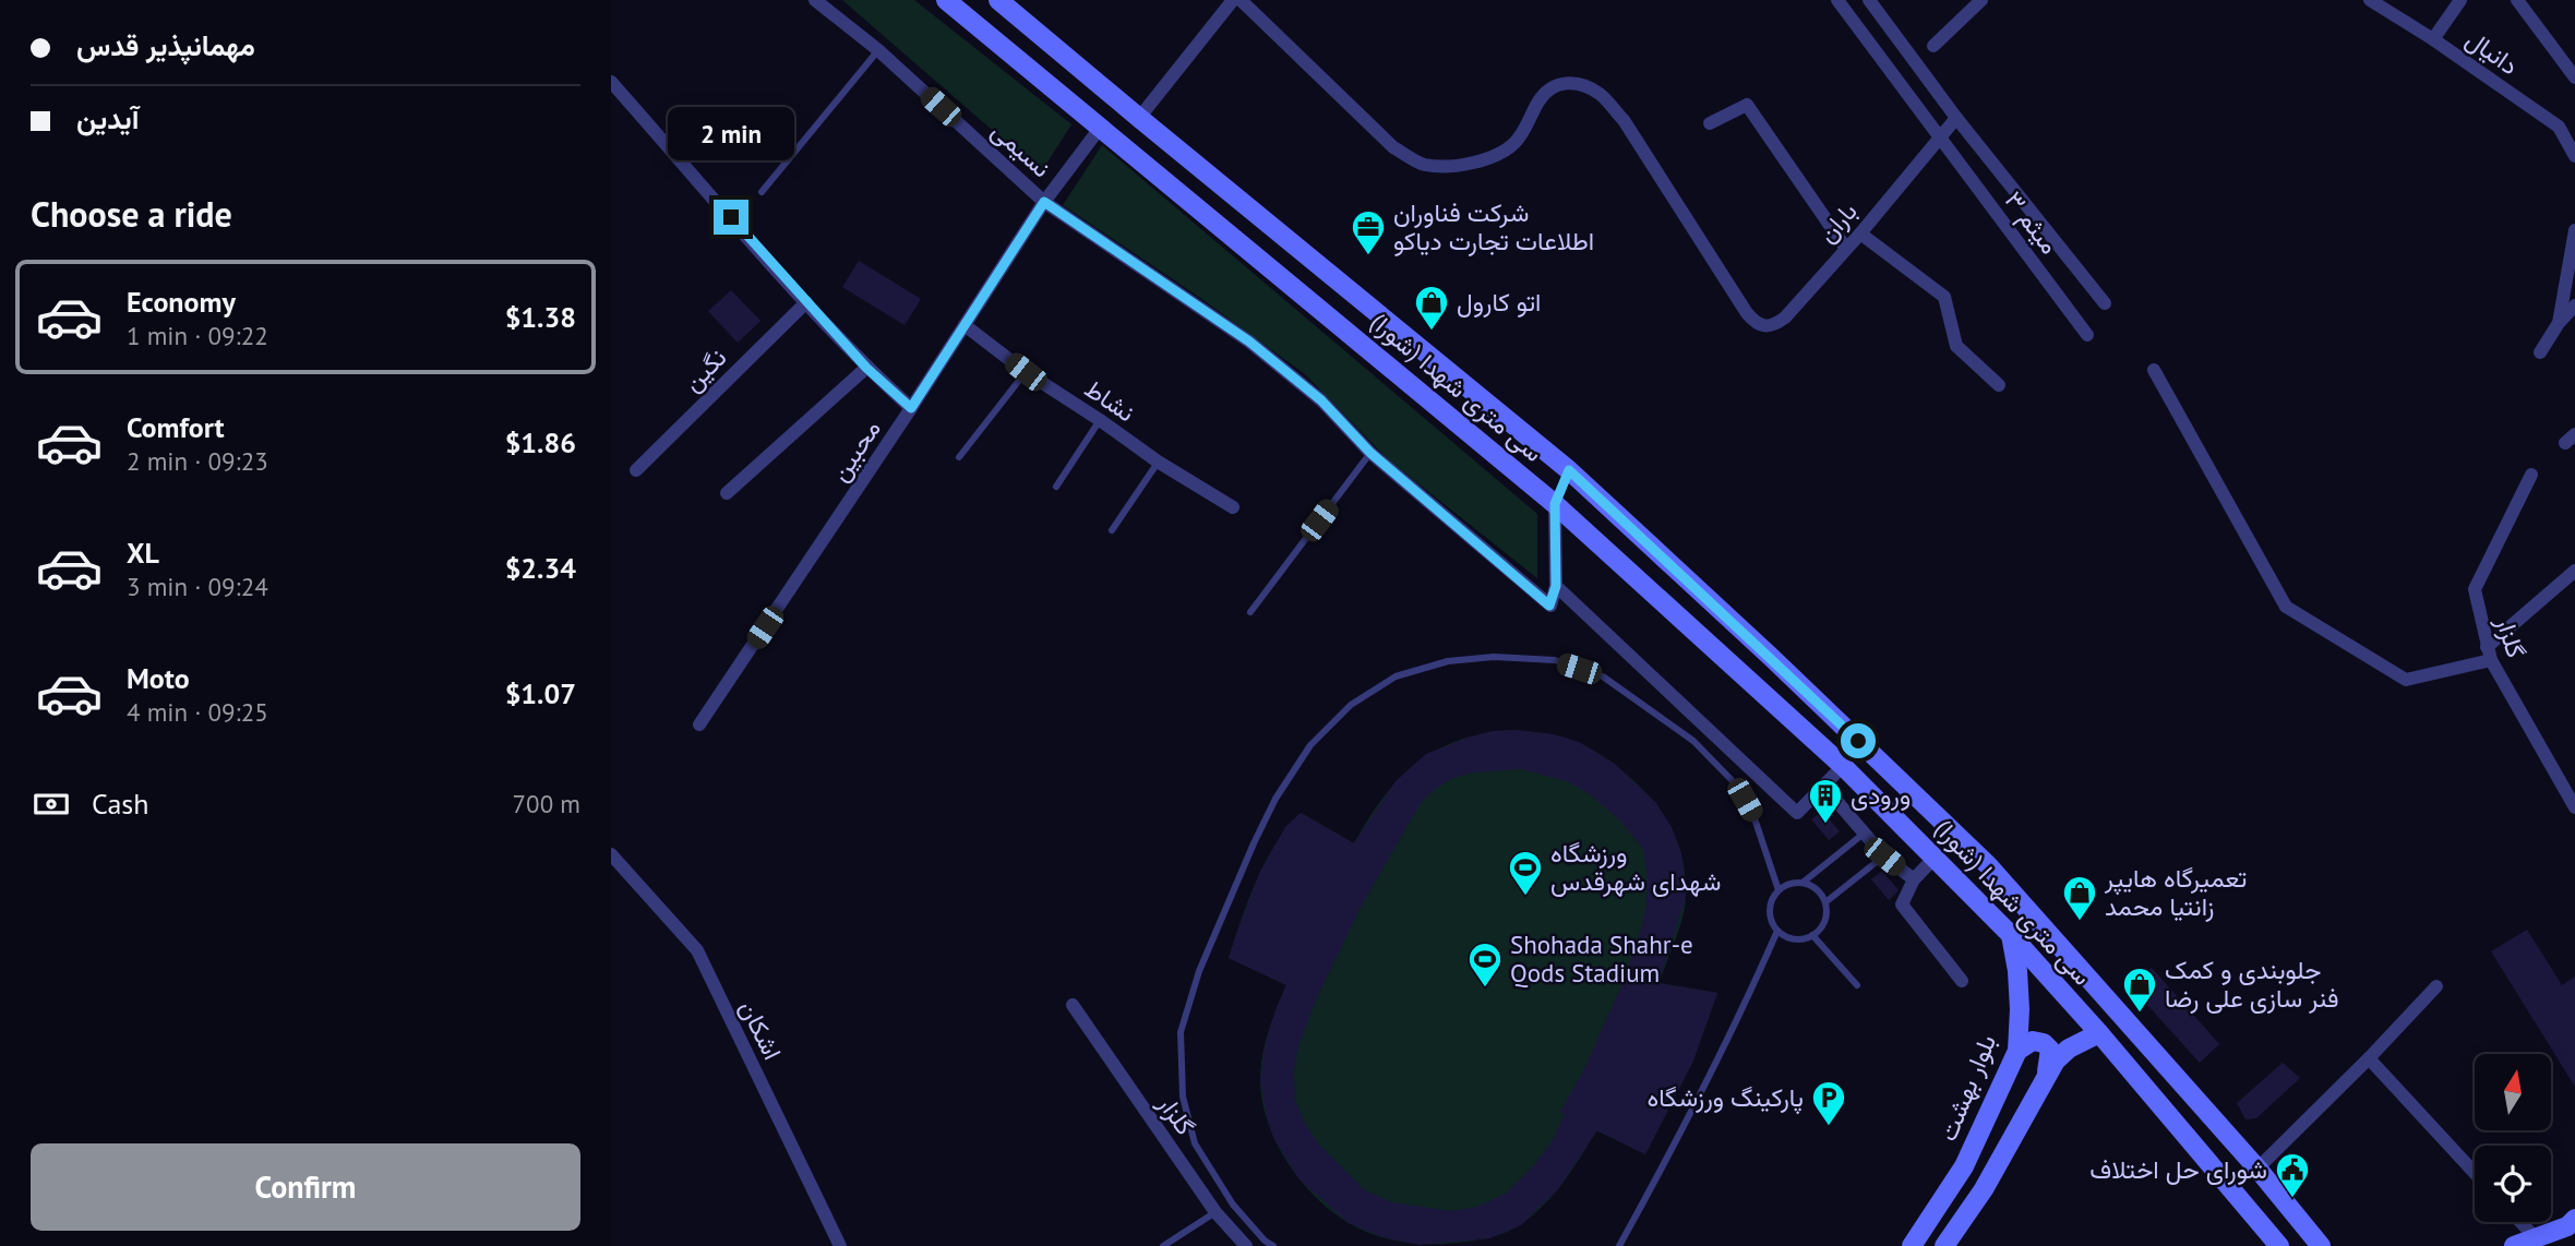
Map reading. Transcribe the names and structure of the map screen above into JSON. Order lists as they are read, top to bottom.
{
  "streets": {
    "main road": ["سی متری شهدا (شورا)", "بلوار بهشت"],
    "street": [
      "دانیال",
      "نسیمی",
      "باران",
      "میثم ۳",
      "نگین",
      "نشاط",
      "محبین",
      "گلزار",
      "اشکان"
    ]
  },
  "crossings": [
    ["نسیمی", "محبین"],
    ["باران", "میثم ۳"],
    ["سی متری شهدا (شورا)", "محبین"],
    ["سی متری شهدا (شورا)", "بلوار بهشت"],
    ["نشاط", "محبین"]
  ],
  "places": {
    "office": ["شرکت فناوران اطلاعات تجارت دیاکو"],
    "shop": ["اتو کارول", "تعمیرگاه هایپر زانتیا محمد", "جلوبندی و کمک فنر سازی علی رضا"],
    "building": ["ورودی"],
    "sports": ["ورزشگاه شهدای شهرقدس", "Shohada Shahr-e Qods Stadium"],
    "parking": ["پارکینگ ورزشگاه"],
    "public building": ["شورای حل اختلاف"]
  },
  "north": "top",
  "page": {
    "banner": ["مهمانپذیر قدس", "آیدین"],
    "bubble": "2 min",
    "heading": "Choose a ride",
    "list": [
      {
        "name": "Economy",
        "note": "1 min · 09:22",
        "value": "$1.38"
      },
      {
        "name": "Comfort",
        "note": "2 min · 09:23",
        "value": "$1.86"
      },
      {
        "name": "XL",
        "note": "3 min · 09:24",
        "value": "$2.34"
      },
      {
        "name": "Moto",
        "note": "4 min · 09:25",
        "value": "$1.07"
      }
    ],
    "pay": ["Cash", "700 m"],
    "buttons": "Confirm"
  }
}
